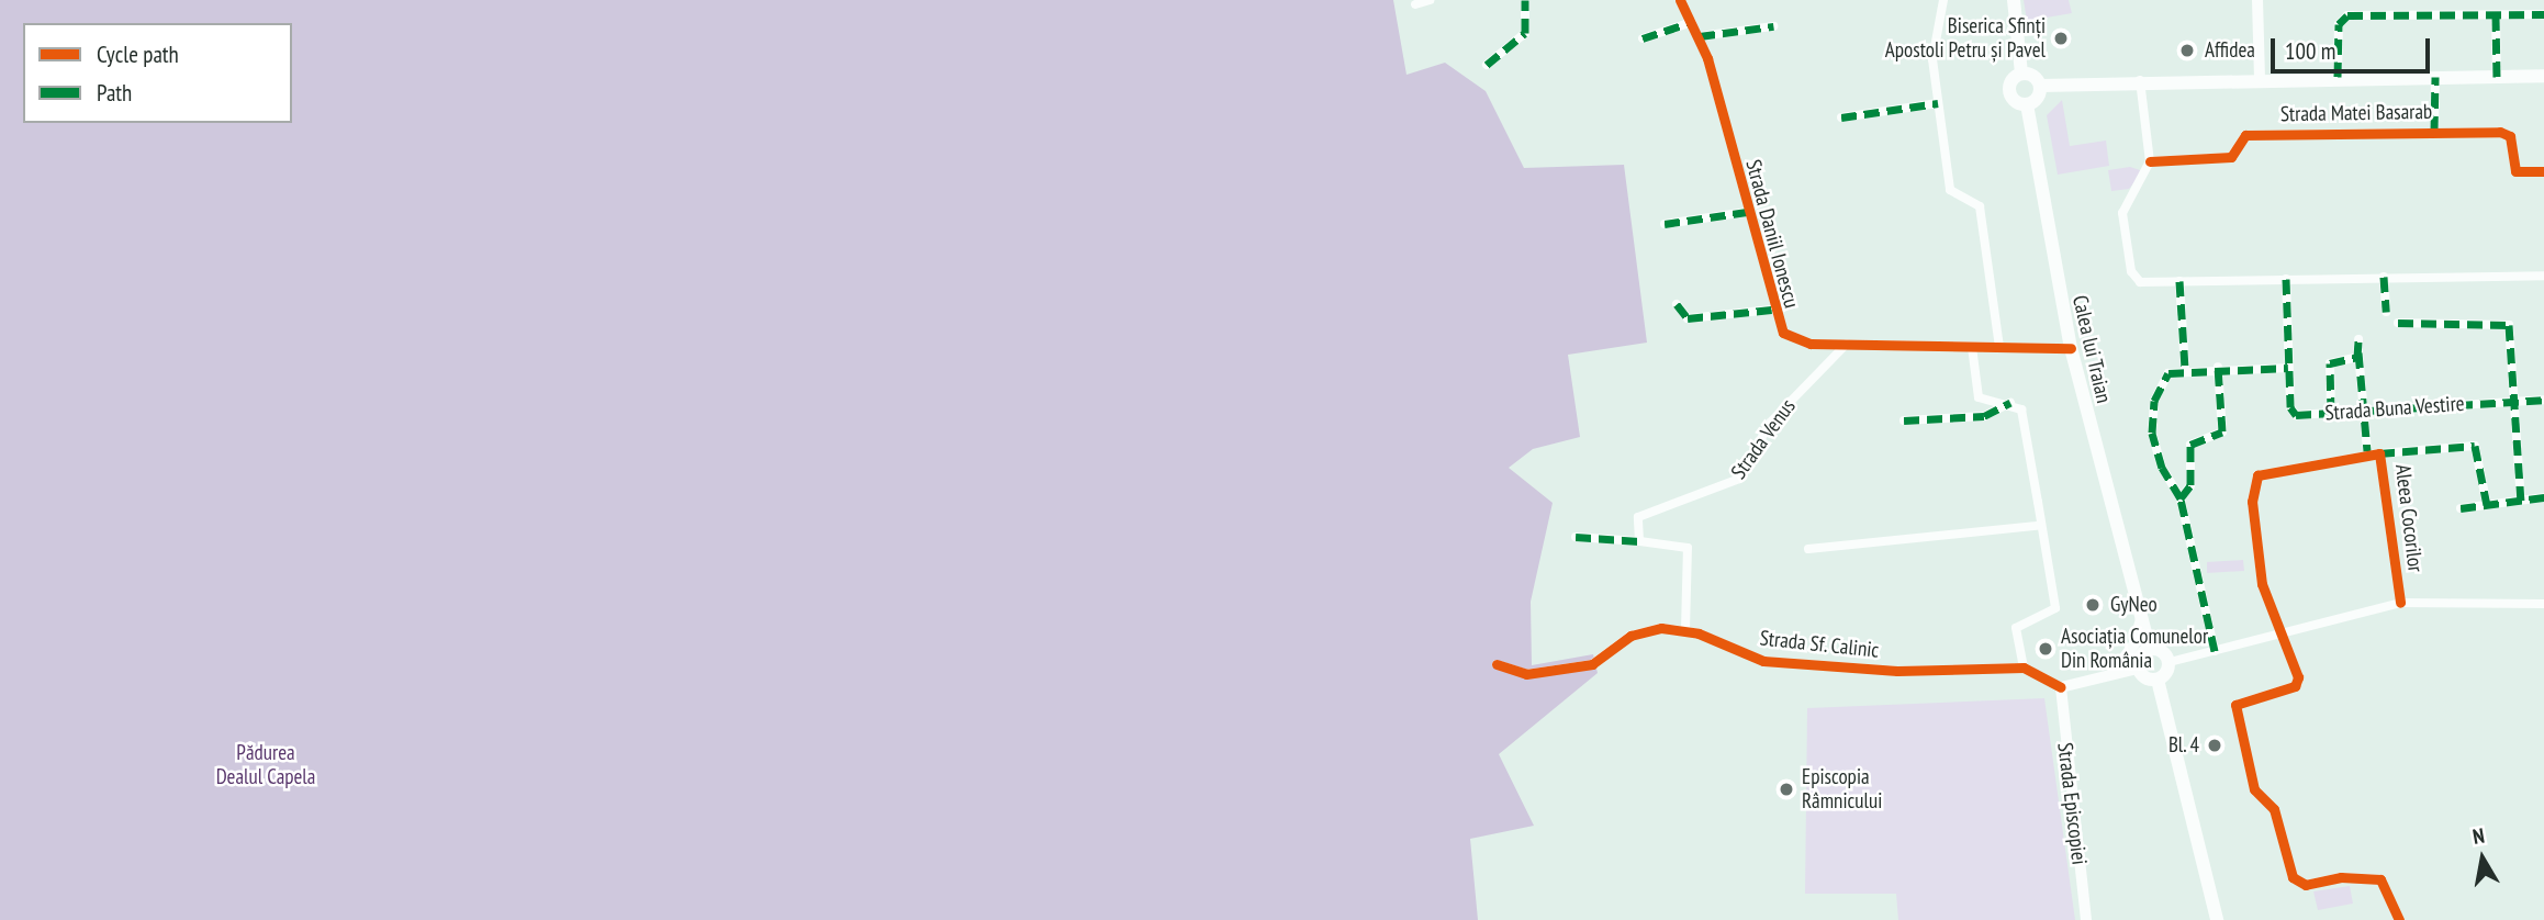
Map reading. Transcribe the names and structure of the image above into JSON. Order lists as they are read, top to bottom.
{
  "streets": {
    "main road": ["Strada Matei Basarab", "Calea lui Traian"],
    "street": [
      "Strada Daniil Ionescu",
      "Strada Buna Vestire",
      "Strada Venus",
      "Aleea Cocorilor",
      "Strada Sf. Calinic",
      "Strada Episcopiei"
    ]
  },
  "crossings": [
    ["Strada Daniil Ionescu", "Calea lui Traian"],
    ["Strada Daniil Ionescu", "Strada Venus"],
    ["Strada Buna Vestire", "Aleea Cocorilor"],
    ["Strada Sf. Calinic", "Strada Episcopiei"]
  ],
  "parks": ["Pădurea Dealul Capela"],
  "places": [
    "Biserica Sfinți Apostoli Petru și Pavel",
    "Affidea",
    "GyNeo",
    "Asociația Comunelor Din România",
    "Bl. 4",
    "Episcopia Râmnicului"
  ],
  "legend": ["Cycle path", "Path"],
  "scale_bar": "100 m",
  "north": "top"
}
